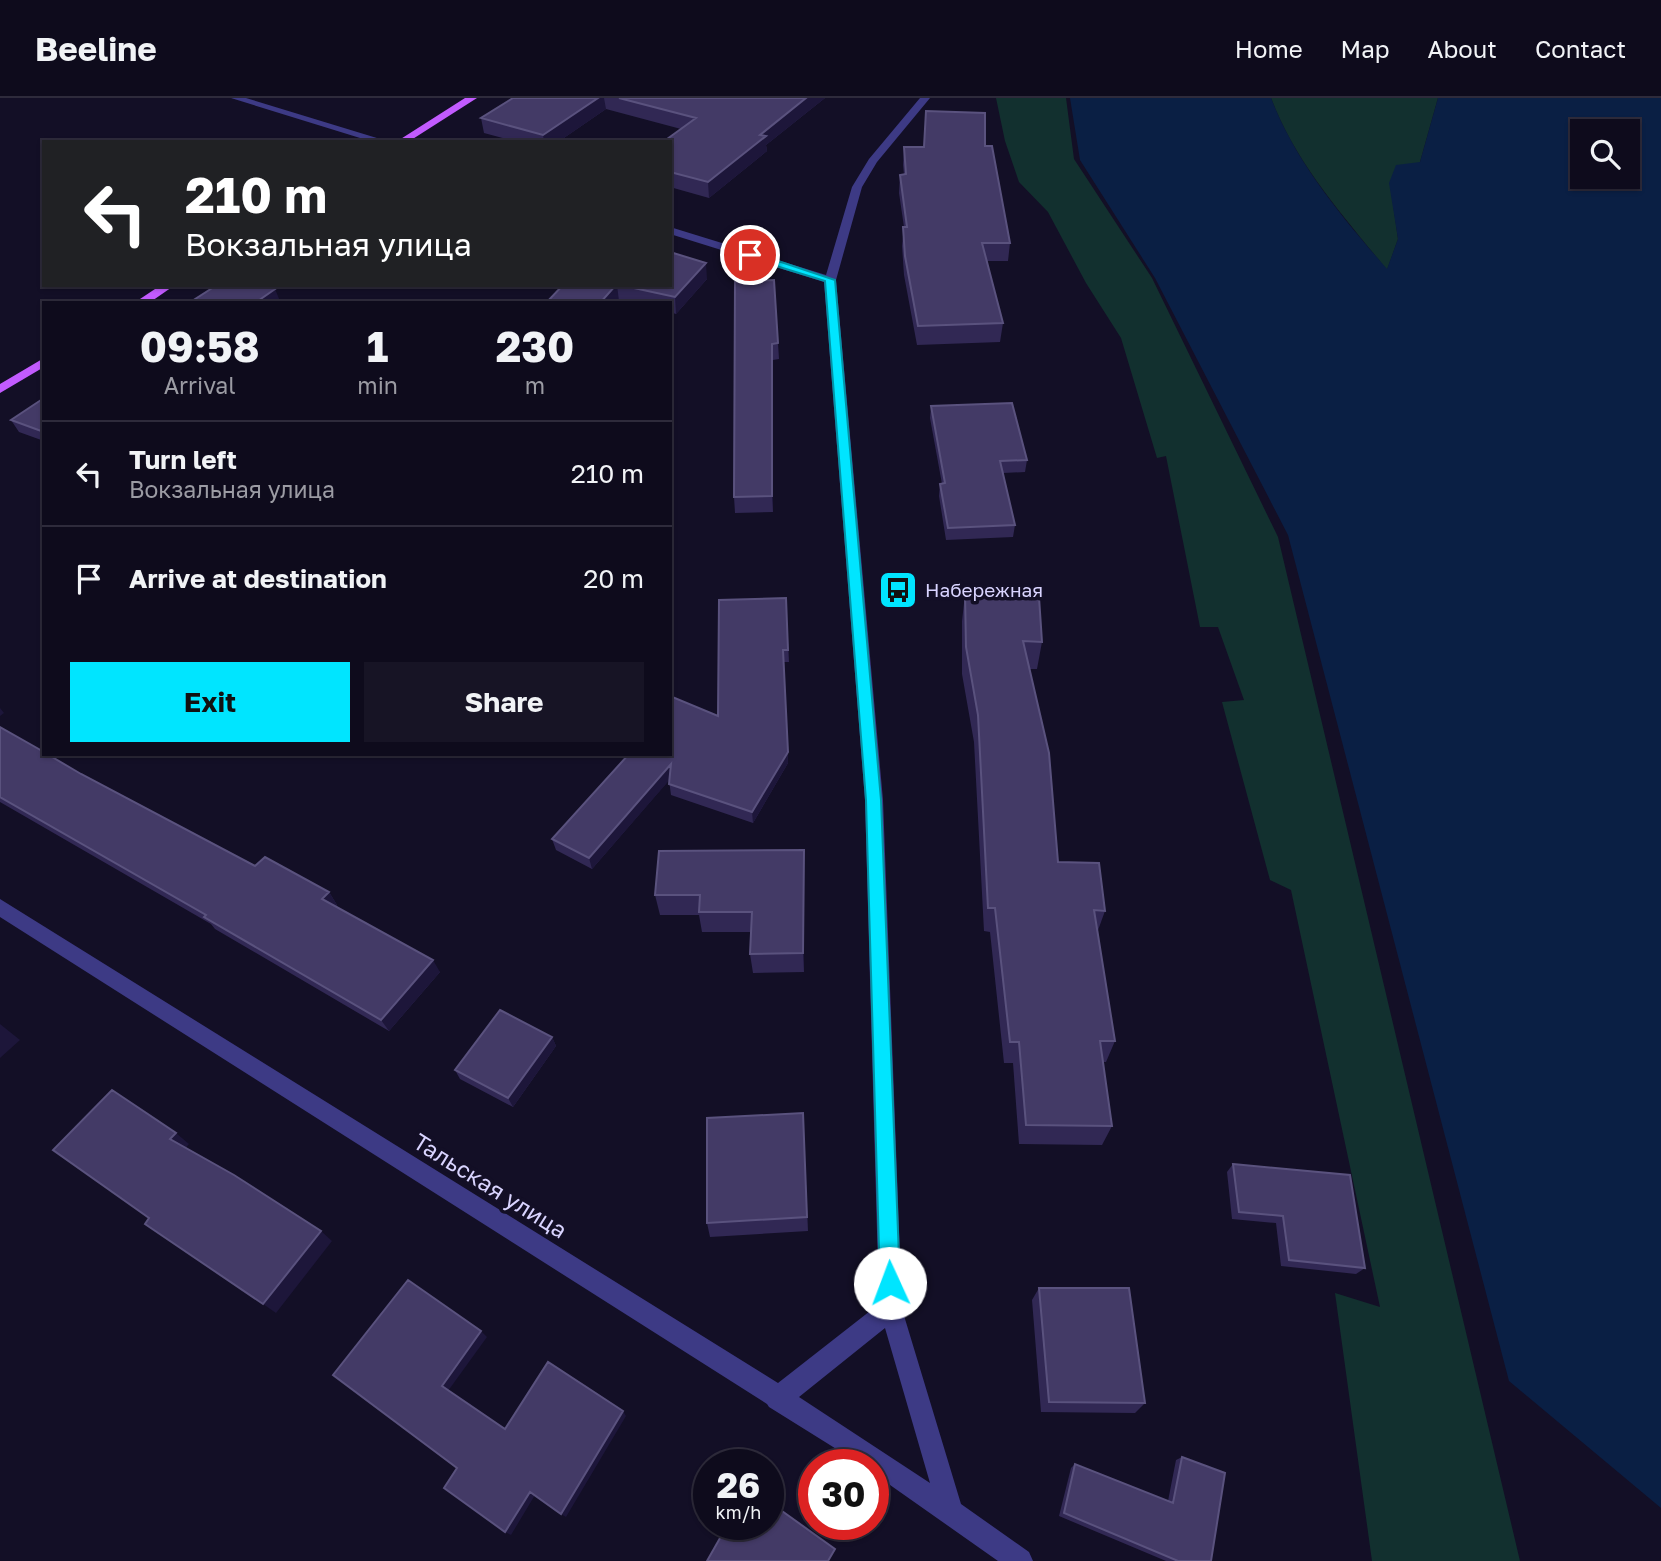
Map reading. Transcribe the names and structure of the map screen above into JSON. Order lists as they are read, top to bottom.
{
  "streets": {
    "street": ["Тальская улица"]
  },
  "places": {
    "bus stop": ["Набережная"]
  },
  "page": {
    "header": "Beeline",
    "nav": [
      "Home",
      "Map",
      "About",
      "Contact"
    ],
    "turn": ["210 m", "Вокзальная улица"],
    "eta": [
      "09:58",
      "Arrival",
      "1",
      "min",
      "230",
      "m"
    ],
    "list": [
      {
        "name": "Turn left",
        "note": "Вокзальная улица",
        "value": "210 m"
      },
      {
        "name": "Arrive at destination",
        "value": "20 m"
      }
    ],
    "buttons": ["Exit", "Share"],
    "speed": "26 km/h",
    "limit": "30"
  }
}
